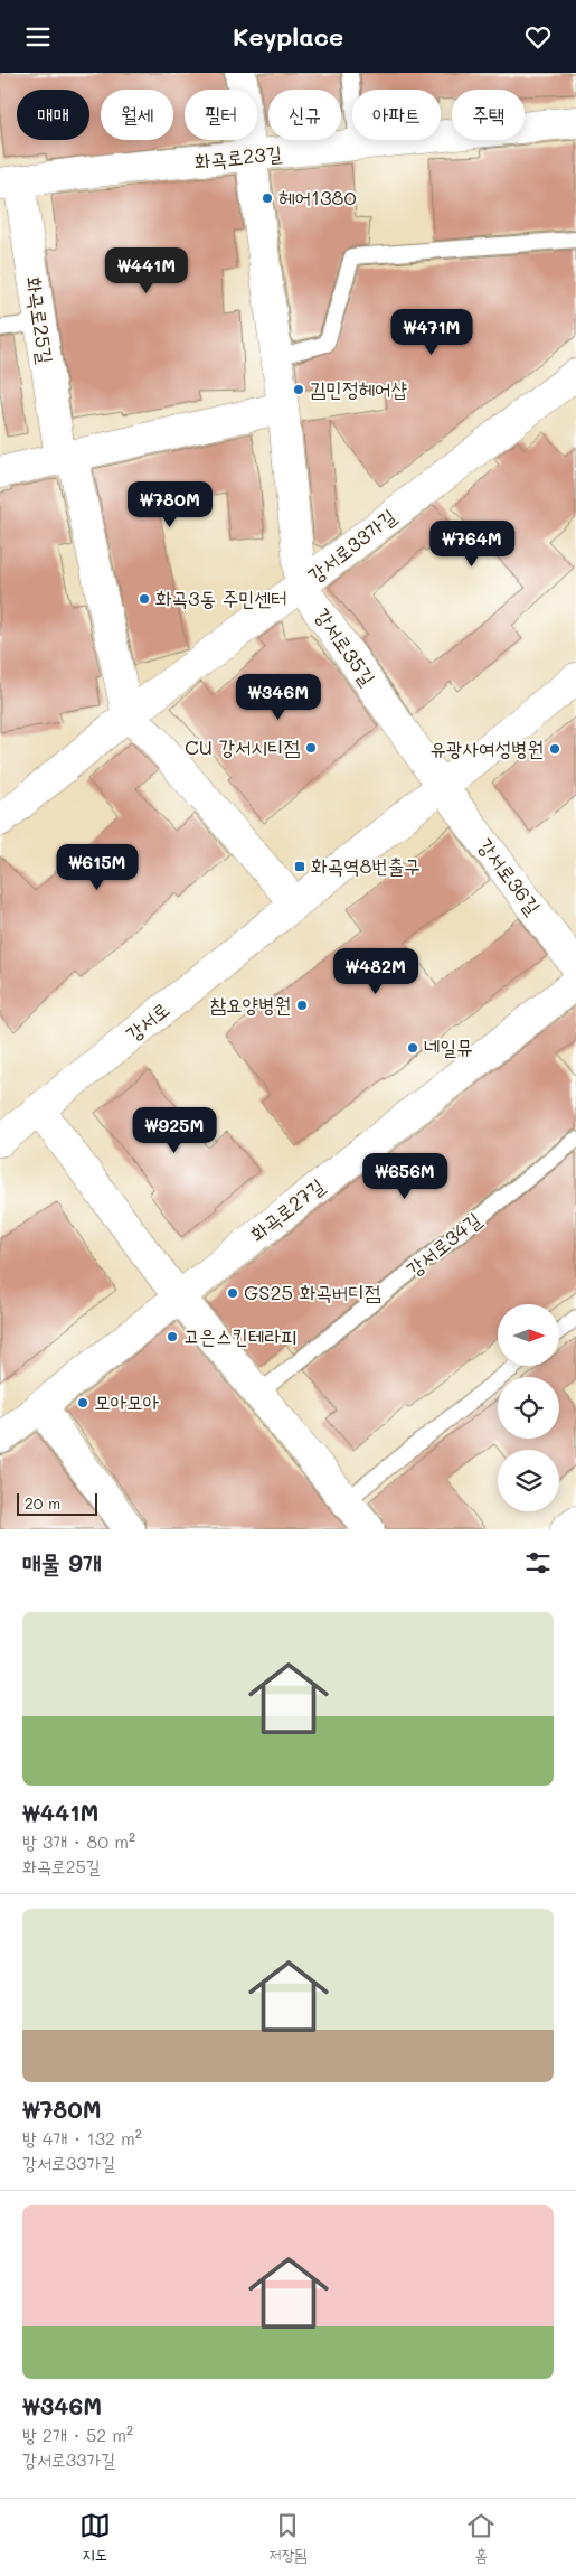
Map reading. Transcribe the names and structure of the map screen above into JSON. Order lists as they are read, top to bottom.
{
  "streets": {
    "street": [
      "화곡로23길",
      "화곡로25길",
      "강서로33가길",
      "강서로35길",
      "강서로36길",
      "강서로",
      "화곡로27길"
    ],
    "lane": ["강서로34길"]
  },
  "crossings": [
    ["화곡로23길", "화곡로25길"],
    ["화곡로23길", "강서로35길"],
    ["강서로33가길", "강서로35길"],
    ["강서로35길", "강서로36길"],
    ["강서로35길", "강서로"],
    ["강서로36길", "강서로"]
  ],
  "places": {
    "other": [
      "헤어1380",
      "김민정헤어샵",
      "화곡3동 주민센터",
      "CU 강서시티점",
      "유광사여성병원",
      "참요양병원",
      "네일뮤",
      "GS25 화곡버디점",
      "고은스킨테라피",
      "모아모아"
    ],
    "transit": ["화곡역8번출구"]
  },
  "scale_bar": "20 m",
  "north": "right",
  "page": {
    "header": "Keyplace",
    "chip": [
      "매매",
      "월세",
      "필터",
      "신규",
      "아파트",
      "주택"
    ],
    "price": [
      "₩441M",
      "₩471M",
      "₩780M",
      "₩764M",
      "₩346M",
      "₩615M",
      "₩482M",
      "₩925M",
      "₩656M"
    ],
    "scale": "20 m",
    "heading": "매물 9개",
    "list": [
      {
        "name": "₩441M",
        "note": "방 3개 · 80 m² · 화곡로25길"
      },
      {
        "name": "₩780M",
        "note": "방 4개 · 132 m² · 강서로33가길"
      },
      {
        "name": "₩346M",
        "note": "방 2개 · 52 m² · 강서로33가길"
      }
    ],
    "tabs": ["지도", "저장됨", "홈"]
  }
}
